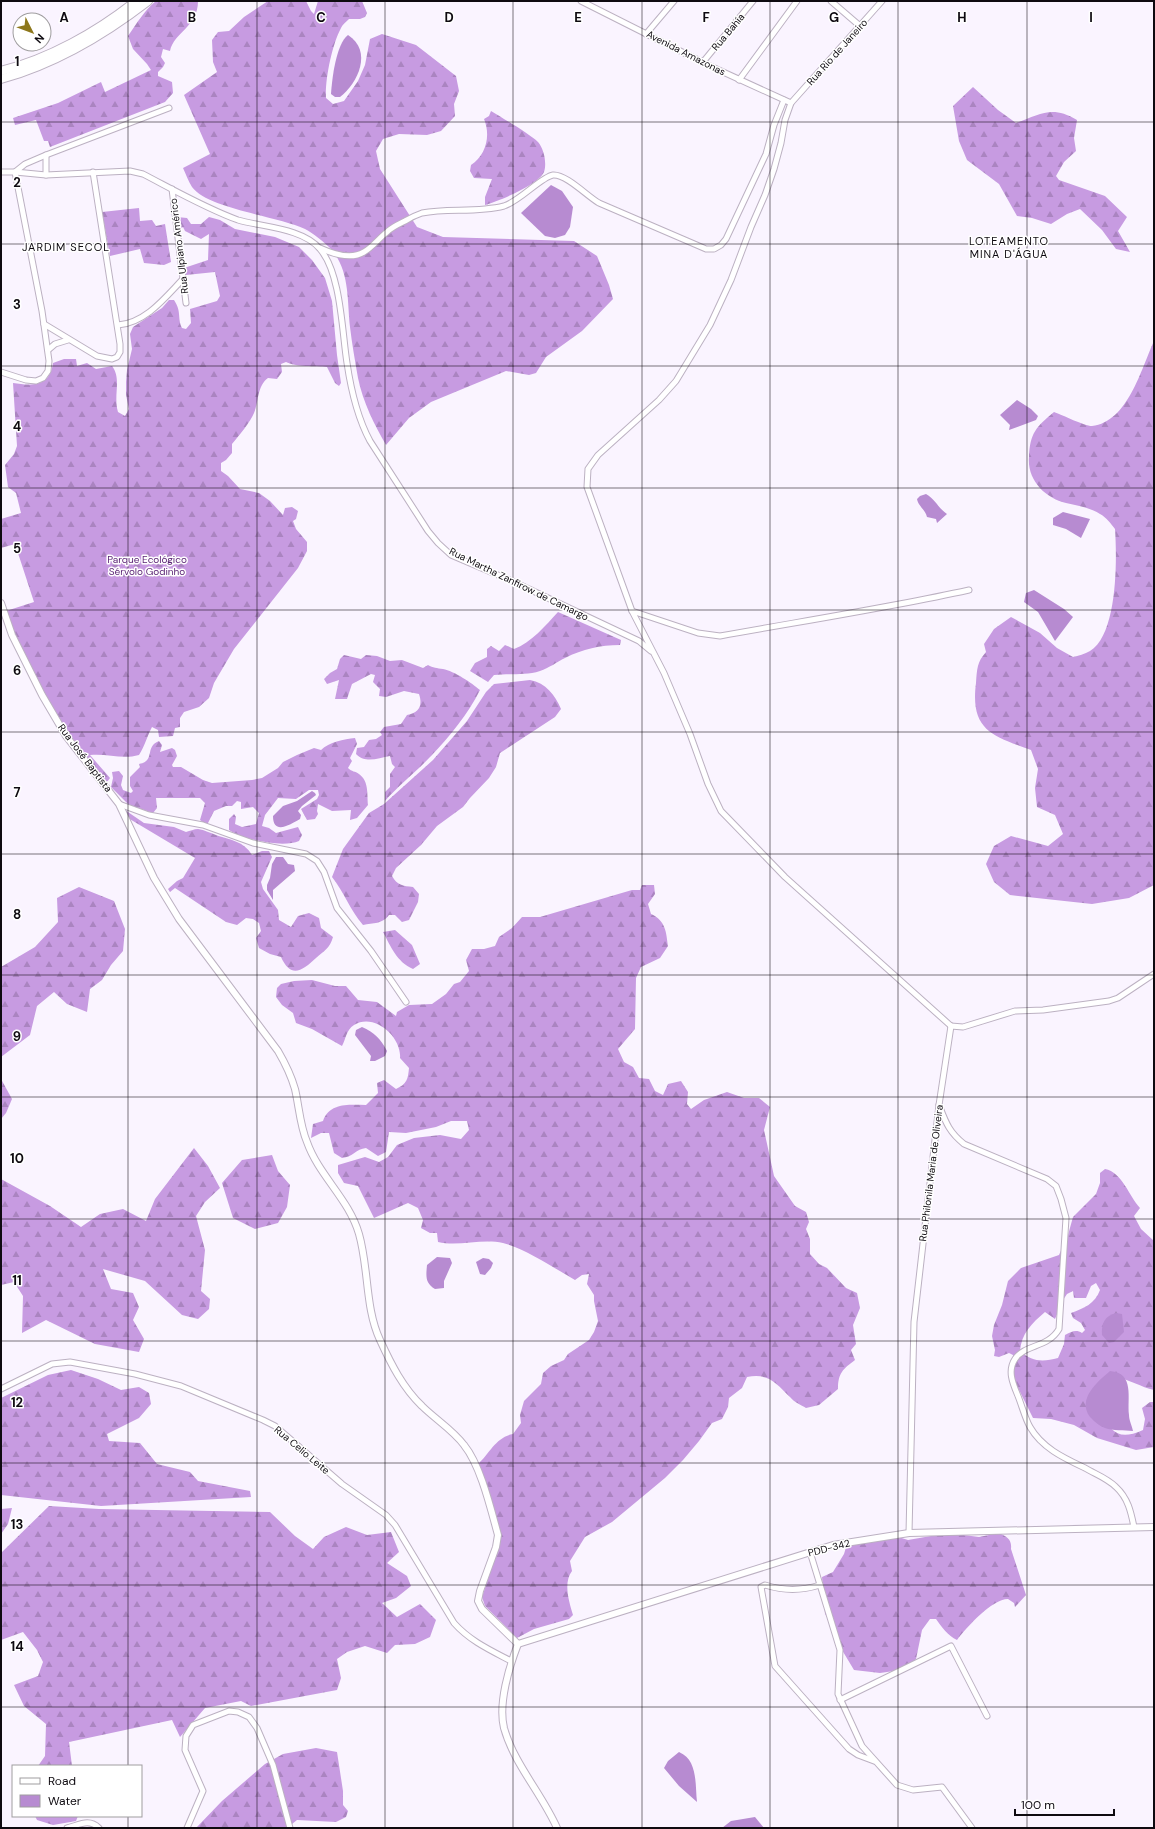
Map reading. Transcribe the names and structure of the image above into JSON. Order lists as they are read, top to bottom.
{
  "streets": {
    "street": [
      "Rua Bahía",
      "Rua Rio de Janeiro",
      "Avenida Amazonas",
      "Rua Ulpiano Américo",
      "Rua Martha Zanfirow de Camargo",
      "Rua José Baptista",
      "Rua Philonila Maria de Oliveira",
      "Rua Celio Leite",
      "PDD-342"
    ]
  },
  "crossings": [
    ["Rua Bahía", "Avenida Amazonas"],
    ["Rua Rio de Janeiro", "Avenida Amazonas"],
    ["Rua Ulpiano Américo", "Rua Martha Zanfirow de Camargo"],
    ["Rua José Baptista", "PDD-342"],
    ["Rua Philonila Maria de Oliveira", "PDD-342"]
  ],
  "districts": ["LOTEAMENTO MINA D'ÁGUA", "JARDIM SECOL"],
  "parks": ["Parque Ecológico Sérvolo Godinho"],
  "legend": ["Road", "Water"],
  "scale_bar": "100 m",
  "north": "bottom right",
  "grid": {
    "columns": [
      "A",
      "B",
      "C",
      "D",
      "E",
      "F",
      "G",
      "H",
      "I"
    ],
    "rows": [
      "1",
      "2",
      "3",
      "4",
      "5",
      "6",
      "7",
      "8",
      "9",
      "10",
      "11",
      "12",
      "13",
      "14"
    ]
  }
}
